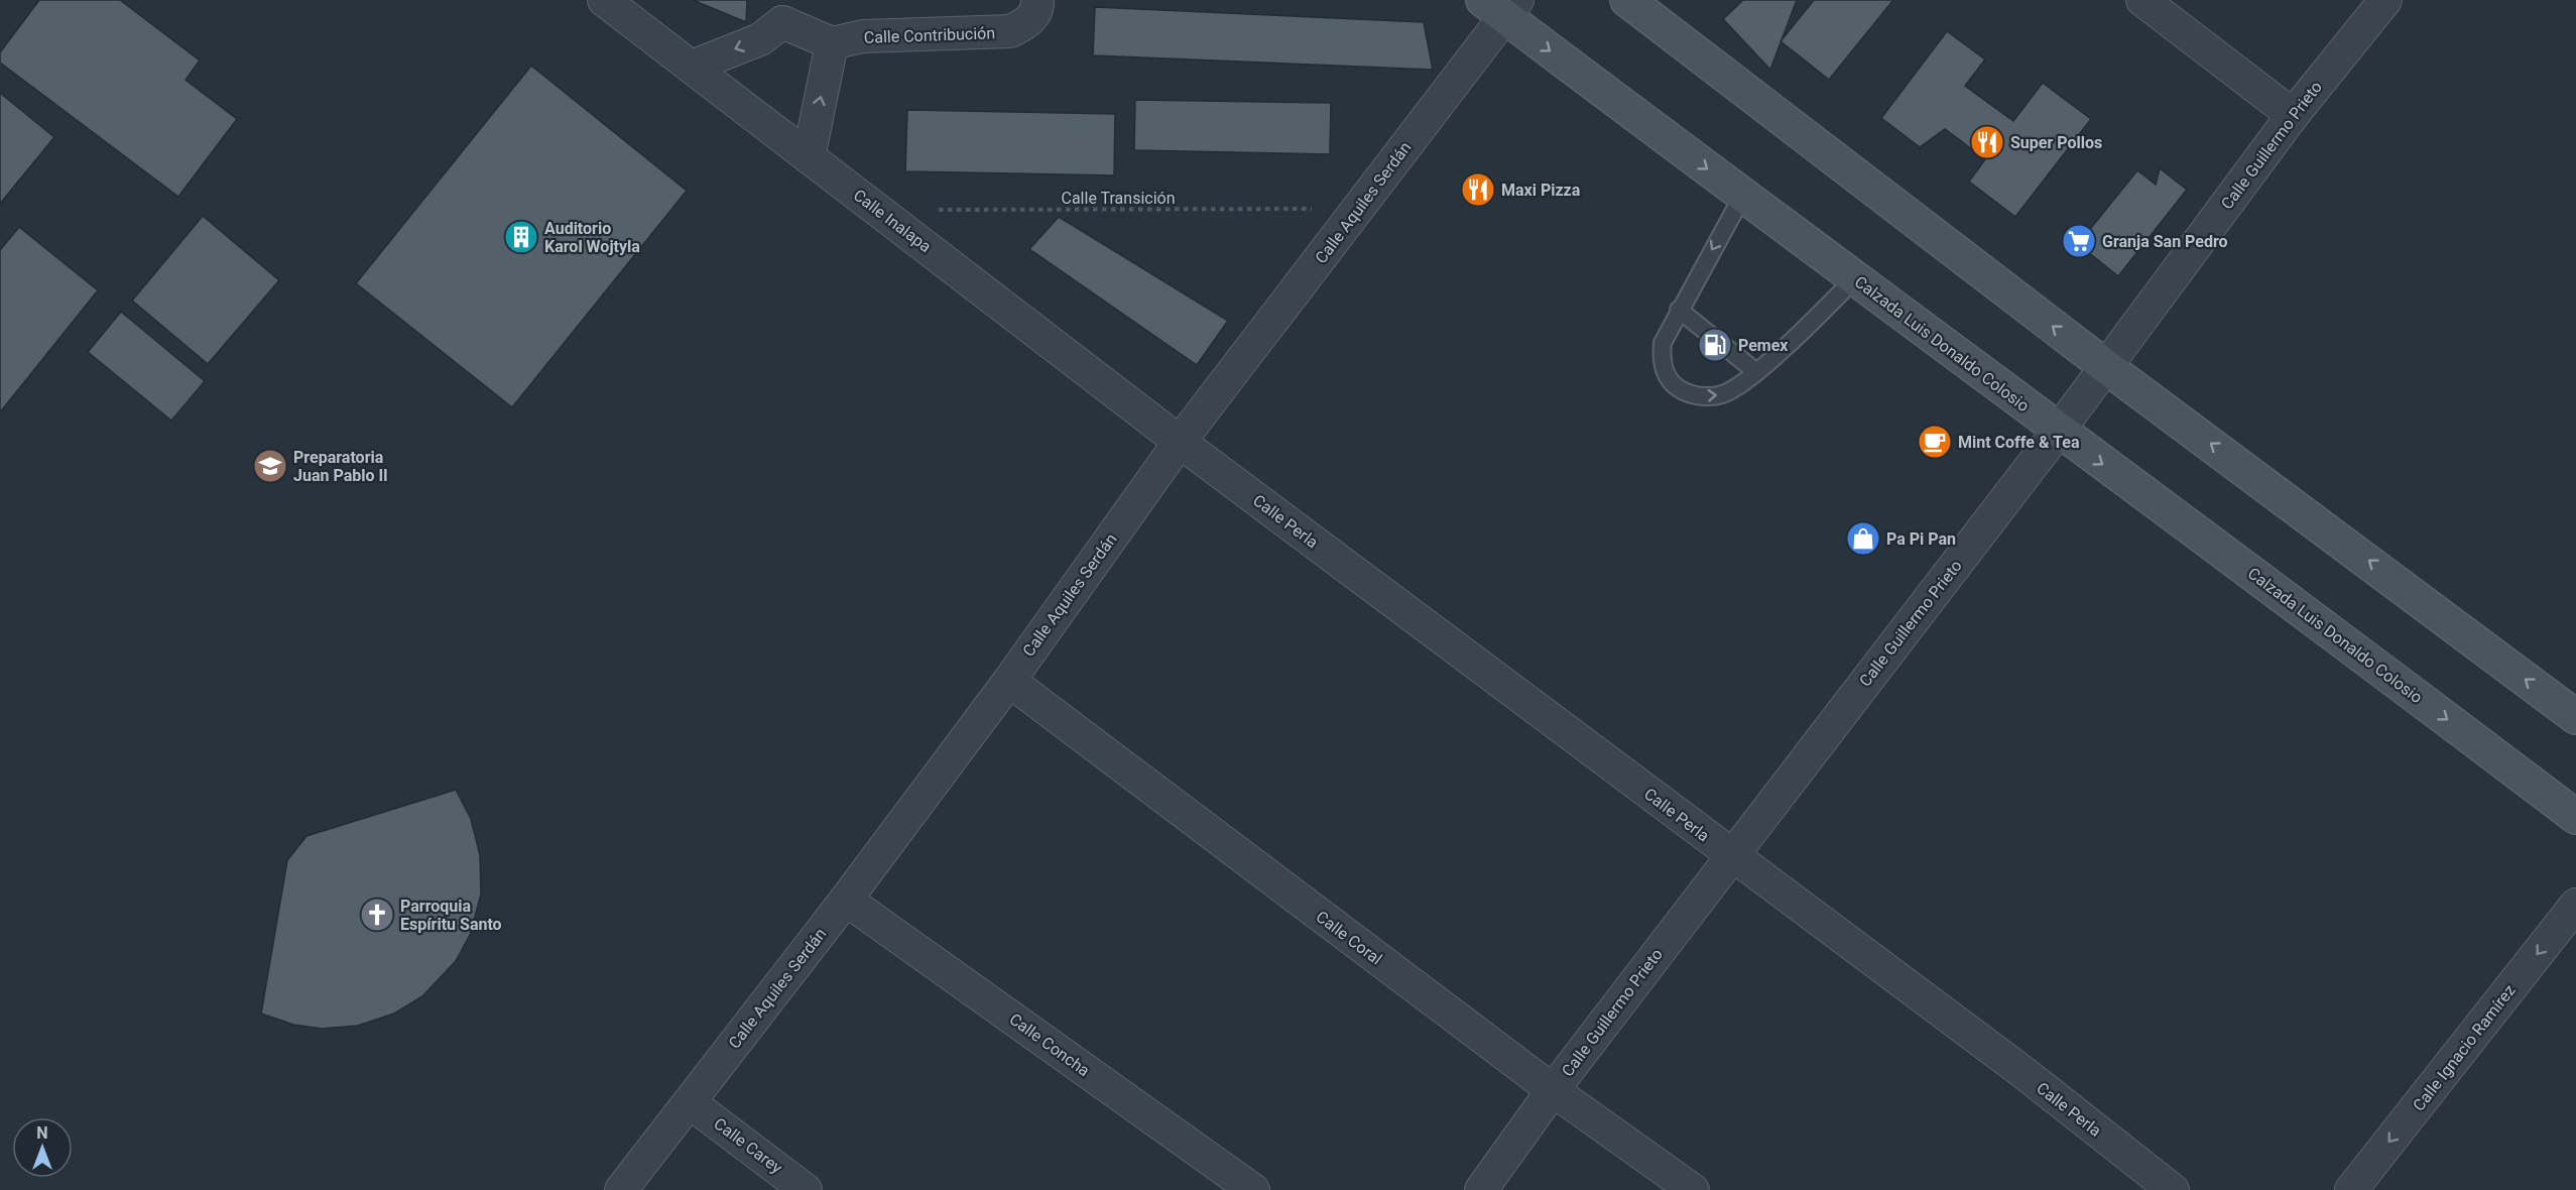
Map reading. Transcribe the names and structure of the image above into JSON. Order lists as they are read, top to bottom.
{
  "streets": {
    "main road": ["Calzada Luis Donaldo Colosio"],
    "street": [
      "Calle Contribución",
      "Calle Guillermo Prieto",
      "Calle Aquiles Serdán",
      "Calle Inalapa",
      "Calle Perla",
      "Calle Coral",
      "Calle Concha",
      "Calle Ignacio Ramírez",
      "Calle Carey"
    ],
    "path": ["Calle Transición"]
  },
  "crossings": [
    ["Calle Guillermo Prieto", "Calzada Luis Donaldo Colosio"],
    ["Calle Guillermo Prieto", "Calle Perla"],
    ["Calle Guillermo Prieto", "Calle Coral"],
    ["Calle Transición", "Calle Aquiles Serdán"],
    ["Calle Aquiles Serdán", "Calle Inalapa"],
    ["Calle Aquiles Serdán", "Calzada Luis Donaldo Colosio"],
    ["Calle Aquiles Serdán", "Calle Perla"],
    ["Calle Aquiles Serdán", "Calle Coral"],
    ["Calle Aquiles Serdán", "Calle Concha"],
    ["Calle Aquiles Serdán", "Calle Carey"],
    ["Calle Inalapa", "Calle Perla"]
  ],
  "one_way": ["Calle Ignacio Ramírez"],
  "places": {
    "restaurant": ["Super Pollos", "Maxi Pizza"],
    "building": ["Auditorio Karol Wojtyla"],
    "supermarket": ["Granja San Pedro"],
    "fuel station": ["Pemex"],
    "cafe": ["Mint Coffe & Tea"],
    "school or university": ["Preparatoria Juan Pablo II"],
    "shop": ["Pa Pi Pan"],
    "church": ["Parroquia Espíritu Santo"]
  },
  "north": "top"
}
